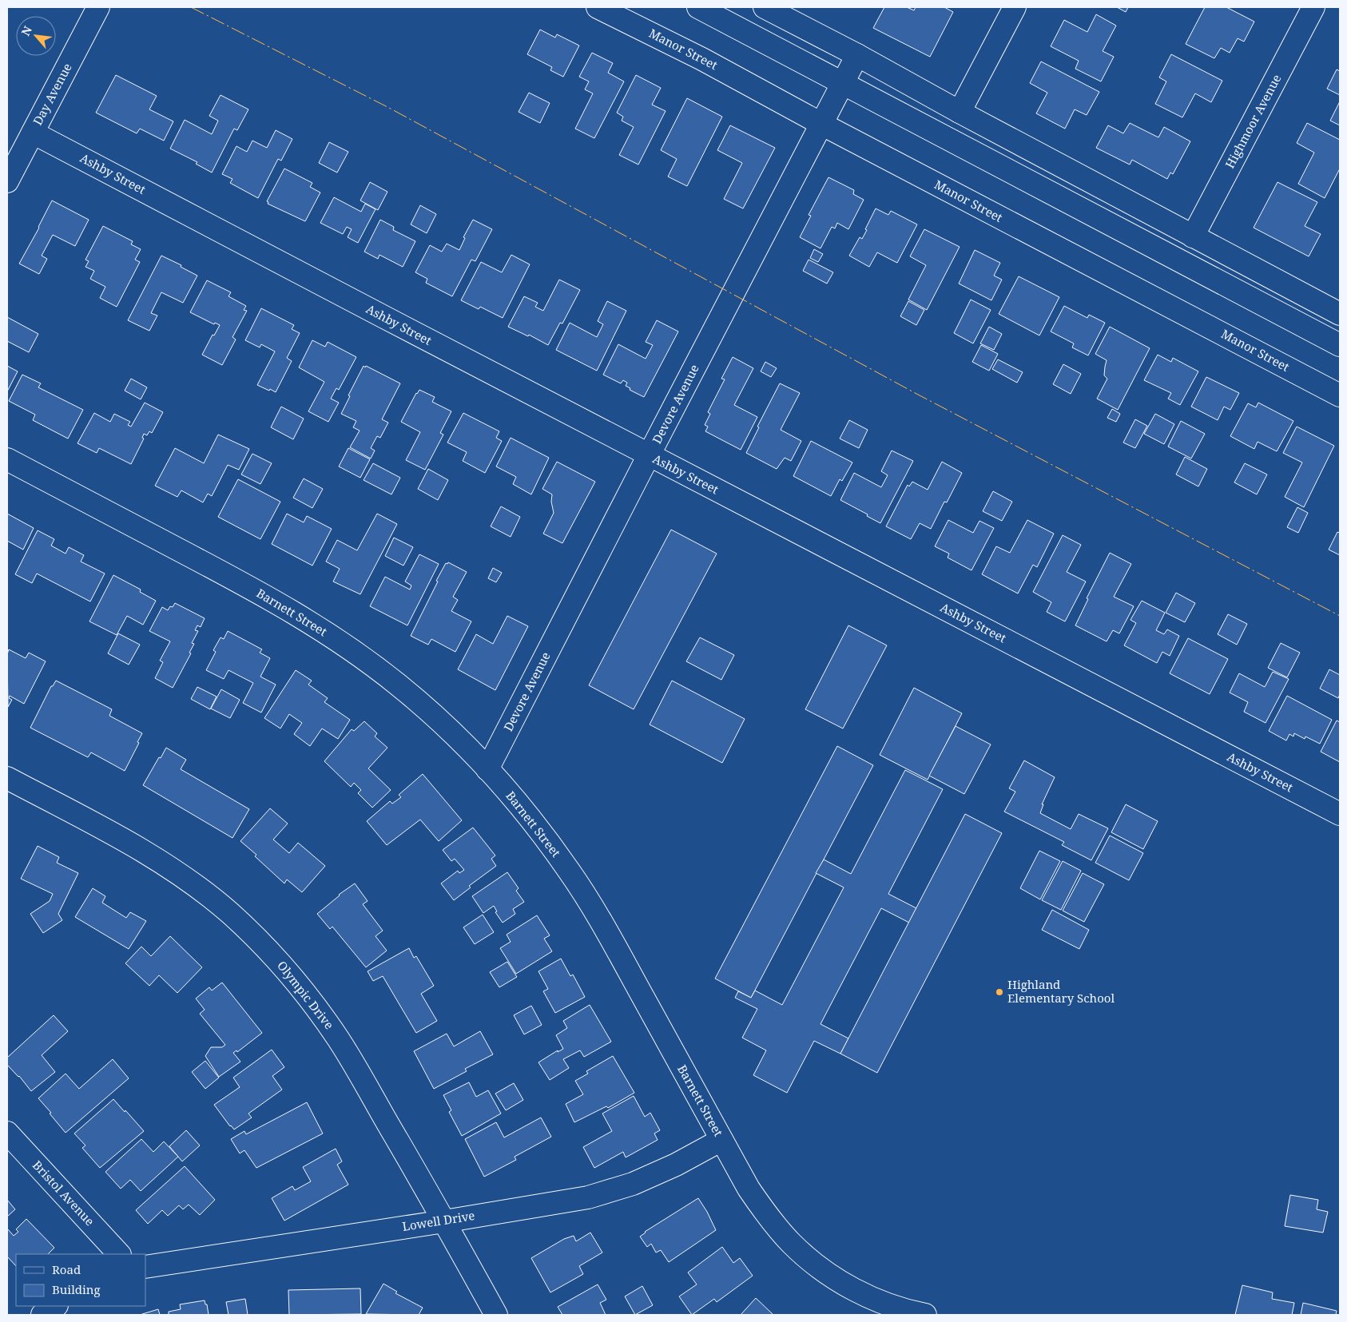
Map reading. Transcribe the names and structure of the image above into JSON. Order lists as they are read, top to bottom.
{
  "streets": {
    "street": [
      "Manor Street",
      "Day Avenue",
      "Highmoor Avenue",
      "Ashby Street",
      "Devore Avenue",
      "Barnett Street",
      "Olympic Drive",
      "Bristol Avenue",
      "Lowell Drive"
    ]
  },
  "crossings": [
    ["Manor Street", "Devore Avenue"],
    ["Day Avenue", "Ashby Street"],
    ["Ashby Street", "Devore Avenue"],
    ["Devore Avenue", "Barnett Street"],
    ["Barnett Street", "Lowell Drive"],
    ["Olympic Drive", "Lowell Drive"]
  ],
  "places": ["Highland Elementary School"],
  "legend": ["Road", "Building"],
  "north": "top left"
}
